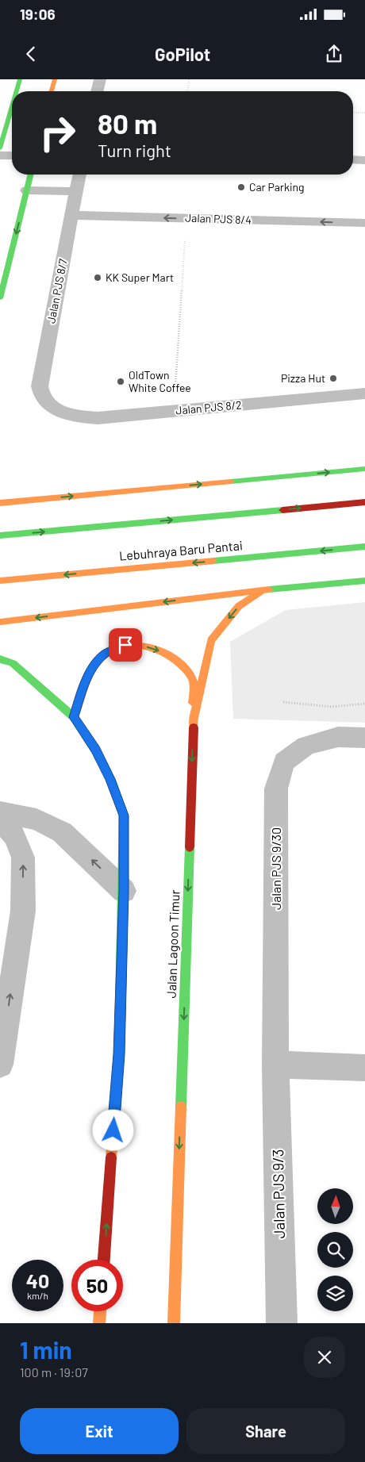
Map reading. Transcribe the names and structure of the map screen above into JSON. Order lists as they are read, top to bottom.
{
  "streets": {
    "main road": ["Lebuhraya Baru Pantai", "Jalan Lagoon Timur"],
    "street": [
      "Jalan PJS 8/4",
      "Jalan PJS 8/7",
      "Jalan PJS 8/2",
      "Jalan PJS 9/30",
      "Jalan PJS 9/3"
    ]
  },
  "crossings": [
    ["Jalan PJS 8/4", "Jalan PJS 8/7"],
    ["Jalan PJS 8/7", "Jalan PJS 8/2"],
    ["Jalan PJS 9/30", "Jalan PJS 9/3"]
  ],
  "one_way": ["Jalan PJS 8/4"],
  "places": [
    "Car Parking",
    "KK Super Mart",
    "Pizza Hut",
    "OldTown White Coffee"
  ],
  "north": "top",
  "page": {
    "status": "19:06",
    "header": "GoPilot",
    "turn": ["80 m", "Turn right"],
    "speed": "40 km/h",
    "limit": "50",
    "heading": ["1 min", "100 m · 19:07"],
    "buttons": ["Exit", "Share"]
  }
}
